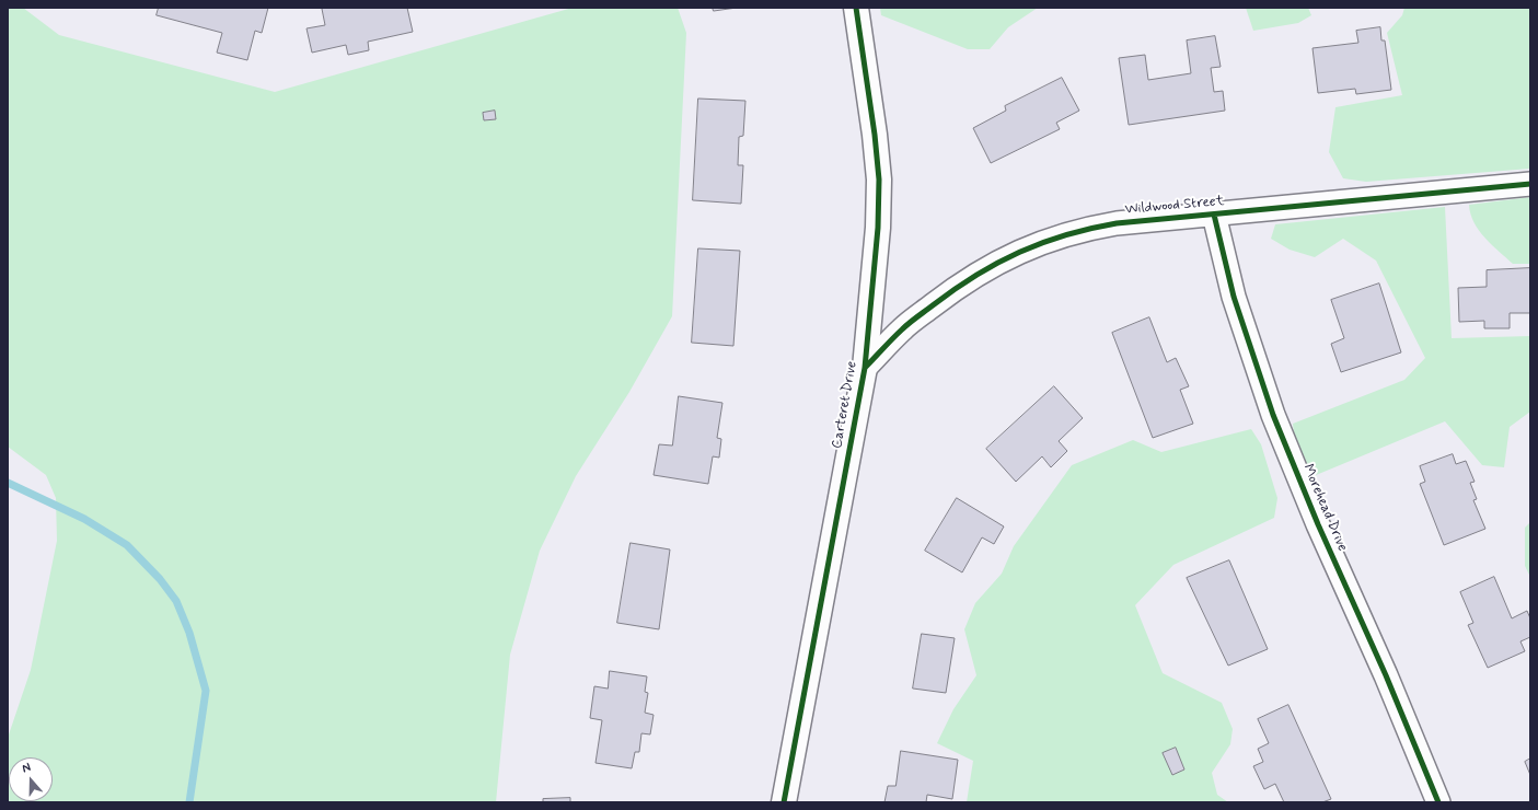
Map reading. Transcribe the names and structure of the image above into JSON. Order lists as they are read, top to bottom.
{
  "streets": {
    "street": ["Wildwood Street", "Carteret Drive", "Morehead Drive"]
  },
  "crossings": [
    ["Wildwood Street", "Carteret Drive"],
    ["Wildwood Street", "Morehead Drive"]
  ],
  "north": "top"
}
